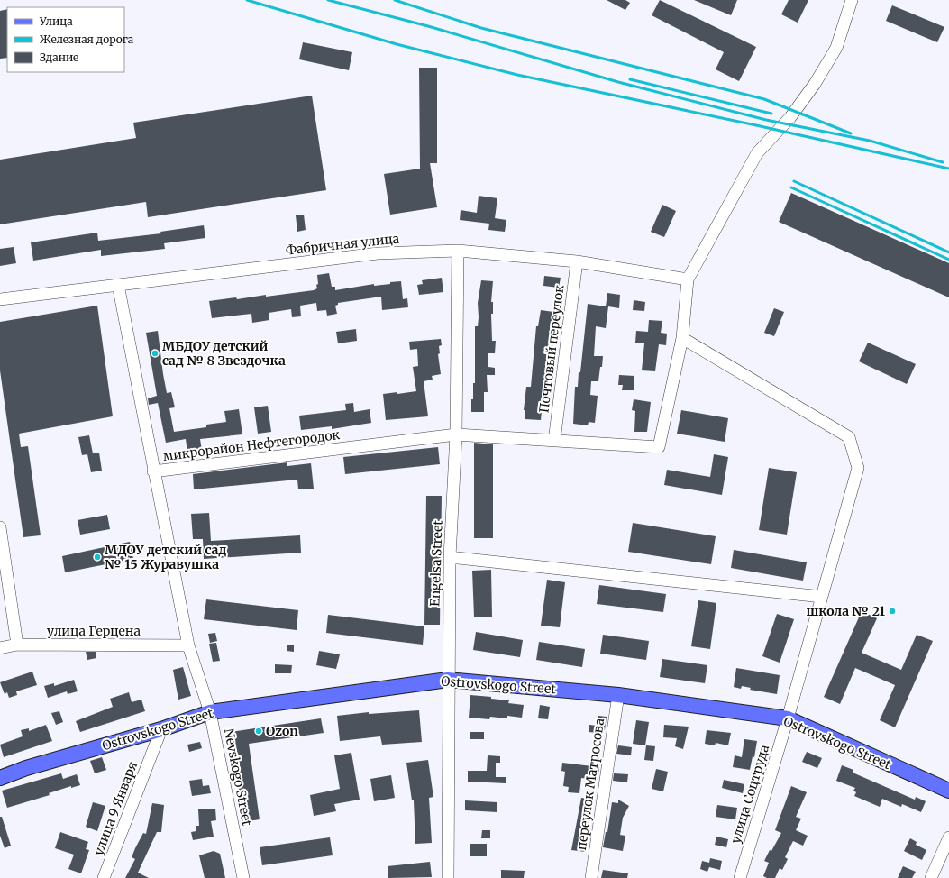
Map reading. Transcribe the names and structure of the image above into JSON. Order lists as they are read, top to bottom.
{
  "streets": {
    "main road": ["Ostrovskogo Street"],
    "street": [
      "Фабричная улица",
      "Почтовый переулок",
      "микрорайон Нефтегородок",
      "Engelsa Street",
      "улица Герцена",
      "Nevskogo Street",
      "переулок Матросова",
      "улица Соцтруда",
      "улица 9 Января"
    ]
  },
  "crossings": [
    ["Фабричная улица", "Почтовый переулок"],
    ["Фабричная улица", "микрорайон Нефтегородок"],
    ["Фабричная улица", "Engelsa Street"],
    ["Почтовый переулок", "микрорайон Нефтегородок"],
    ["микрорайон Нефтегородок", "Engelsa Street"],
    ["микрорайон Нефтегородок", "Nevskogo Street"],
    ["микрорайон Нефтегородок", "улица Соцтруда"],
    ["Engelsa Street", "Ostrovskogo Street"],
    ["улица Герцена", "Nevskogo Street"],
    ["Ostrovskogo Street", "Nevskogo Street"],
    ["Ostrovskogo Street", "переулок Матросова"],
    ["Ostrovskogo Street", "улица Соцтруда"],
    ["Ostrovskogo Street", "улица 9 Января"]
  ],
  "places": [
    "МБДОУ детский сад № 8 Звездочка",
    "МДОУ детский сад № 15 Журавушка",
    "школа № 21",
    "Ozon"
  ],
  "legend": ["Улица", "Железная дорога", "Здание"]
}
